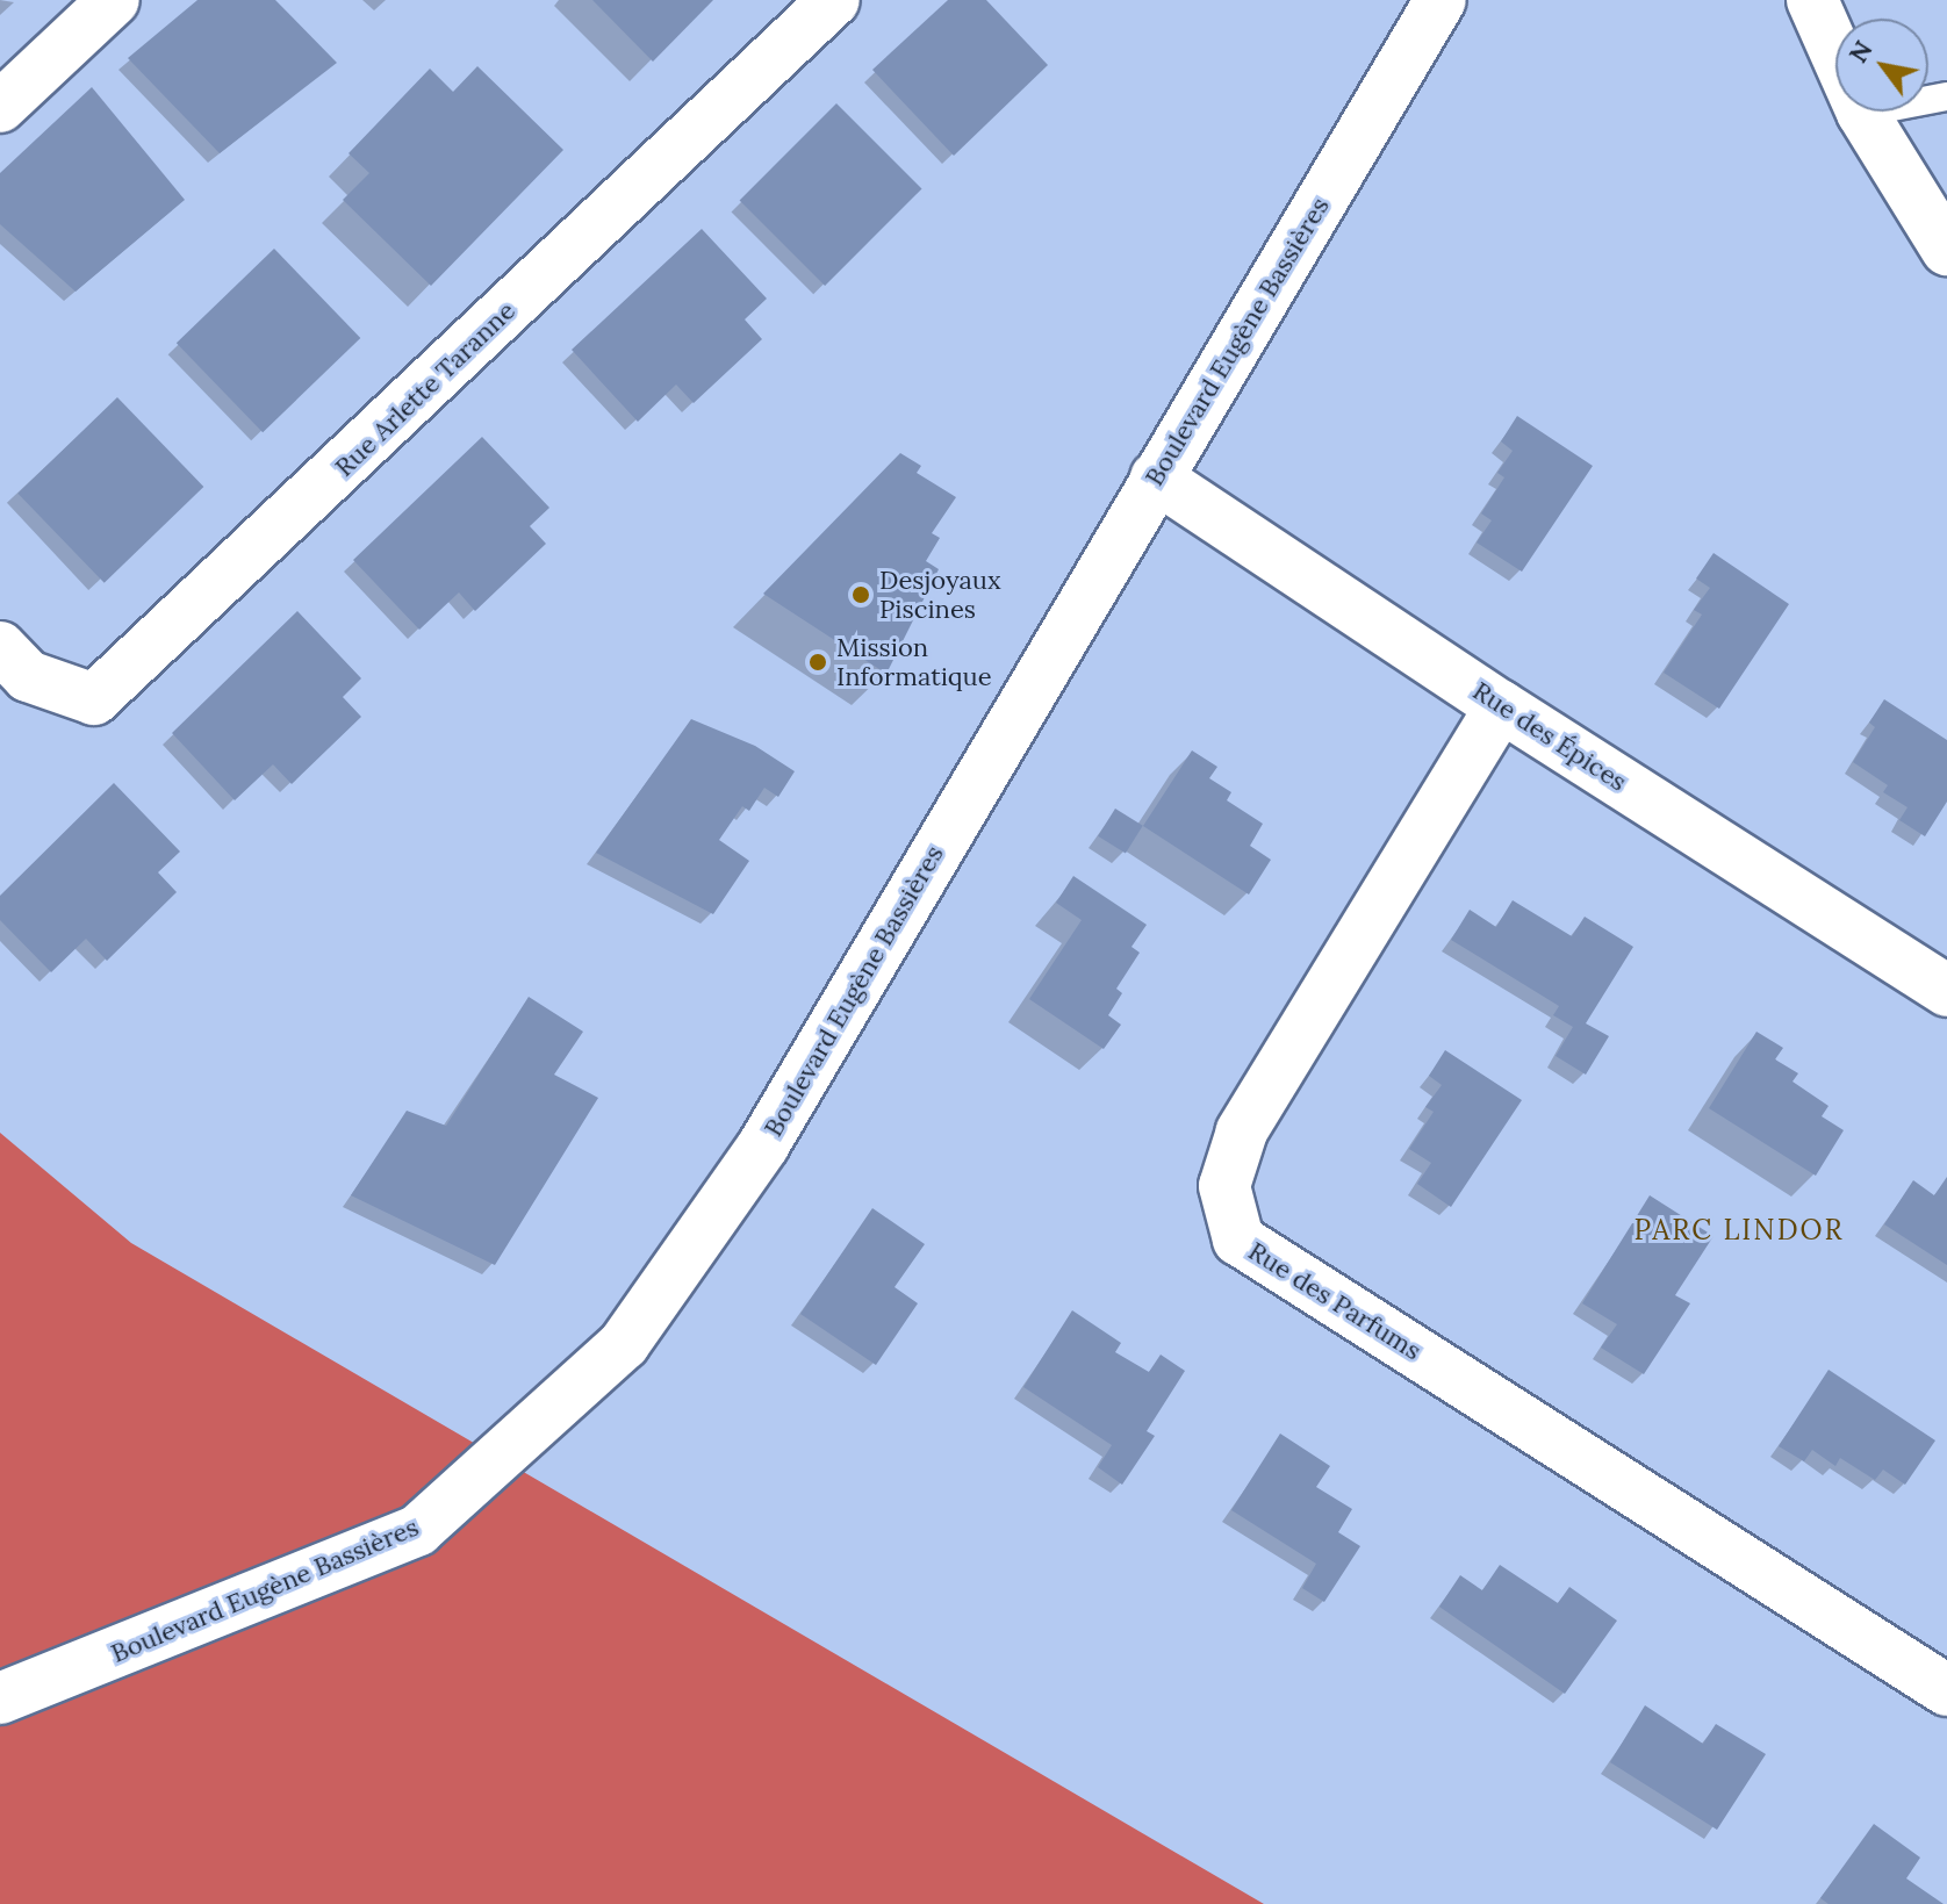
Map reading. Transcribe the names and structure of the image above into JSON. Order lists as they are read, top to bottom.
{
  "streets": {
    "street": [
      "Boulevard Eugène Bassières",
      "Rue Arlette Taranne",
      "Rue des Épices",
      "Rue des Parfums"
    ]
  },
  "crossings": [
    ["Boulevard Eugène Bassières", "Rue des Épices"],
    ["Rue des Épices", "Rue des Parfums"]
  ],
  "districts": ["PARC LINDOR"],
  "places": ["Desjoyaux Piscines", "Mission Informatique"],
  "north": "top left"
}
